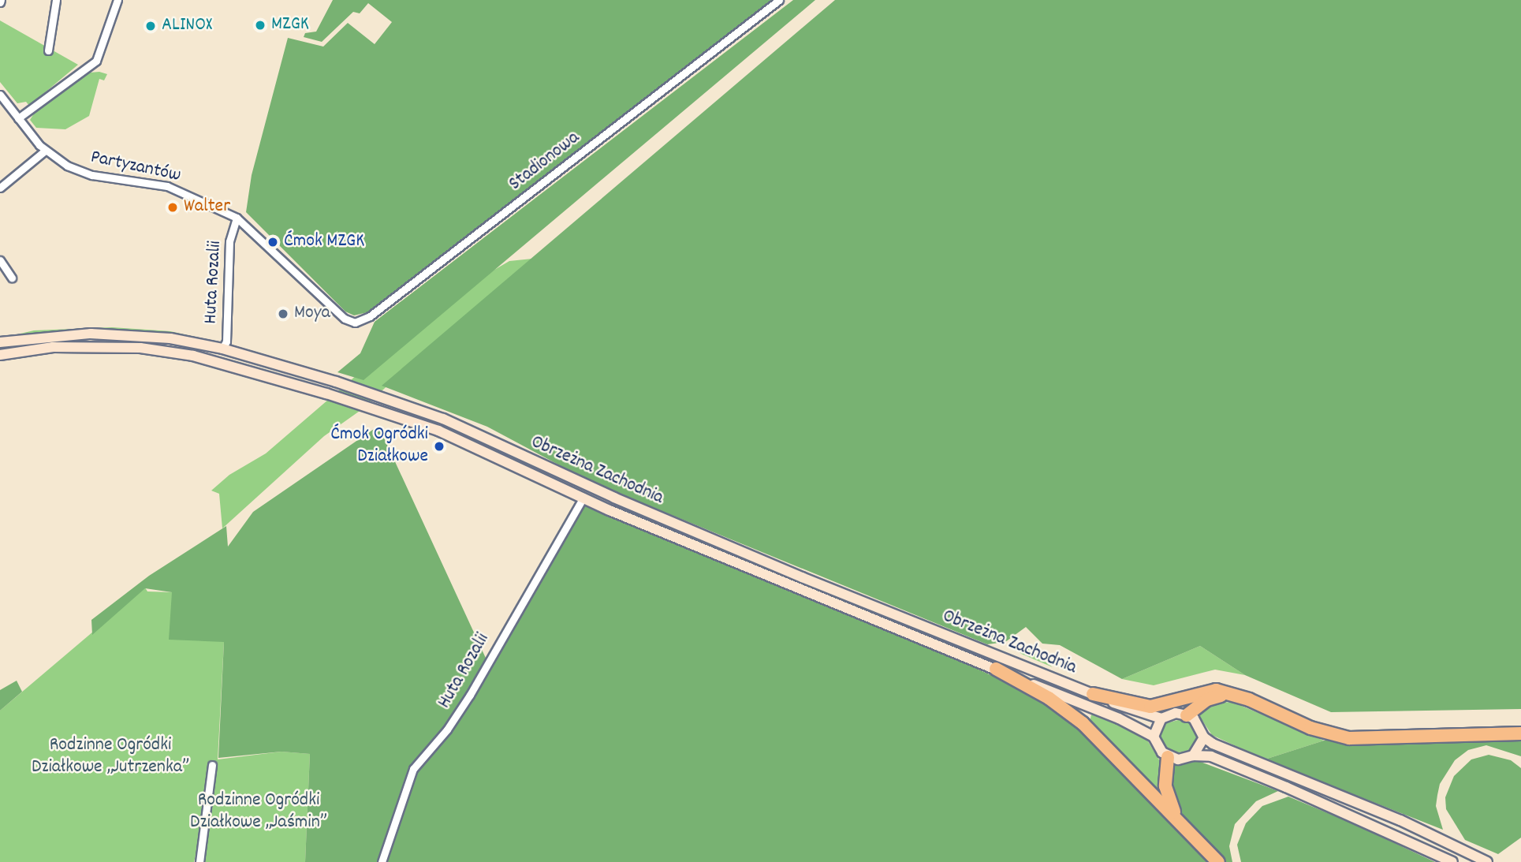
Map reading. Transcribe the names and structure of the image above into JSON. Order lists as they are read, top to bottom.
{
  "streets": {
    "street": [
      "Stadionowa",
      "Partyzantów",
      "Huta Rozalii",
      "Obrzeżna Zachodnia"
    ]
  },
  "crossings": [
    ["Stadionowa", "Partyzantów"],
    ["Partyzantów", "Huta Rozalii"],
    ["Huta Rozalii", "Obrzeżna Zachodnia"]
  ],
  "parks": ["Rodzinne Ogródki Działkowe „Jutrzenka”", "Rodzinne Ogródki Działkowe „Jaśmin”"],
  "places": [
    "MZGK",
    "ALINOX",
    "Walter",
    "Ćmok MZGK",
    "Moya",
    "Ćmok Ogródki Działkowe"
  ]
}
